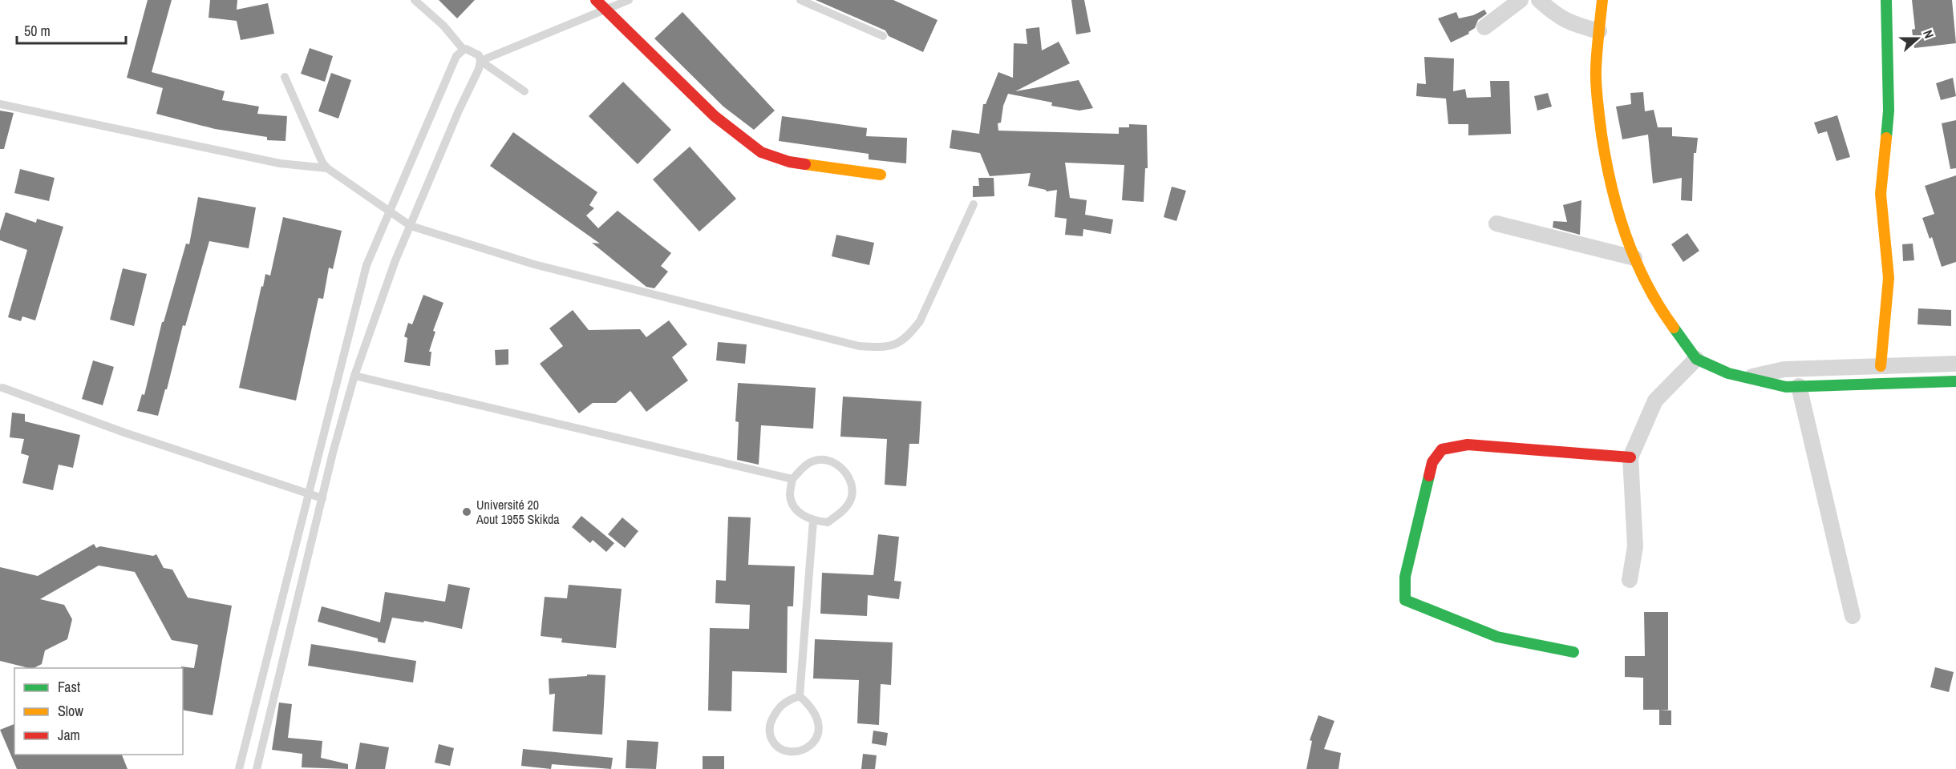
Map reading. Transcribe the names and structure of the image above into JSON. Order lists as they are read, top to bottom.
{
  "places": ["Université 20 Aout 1955 Skikda"],
  "legend": ["Fast", "Slow", "Jam"],
  "scale_bar": "50 m",
  "north": "right"
}
